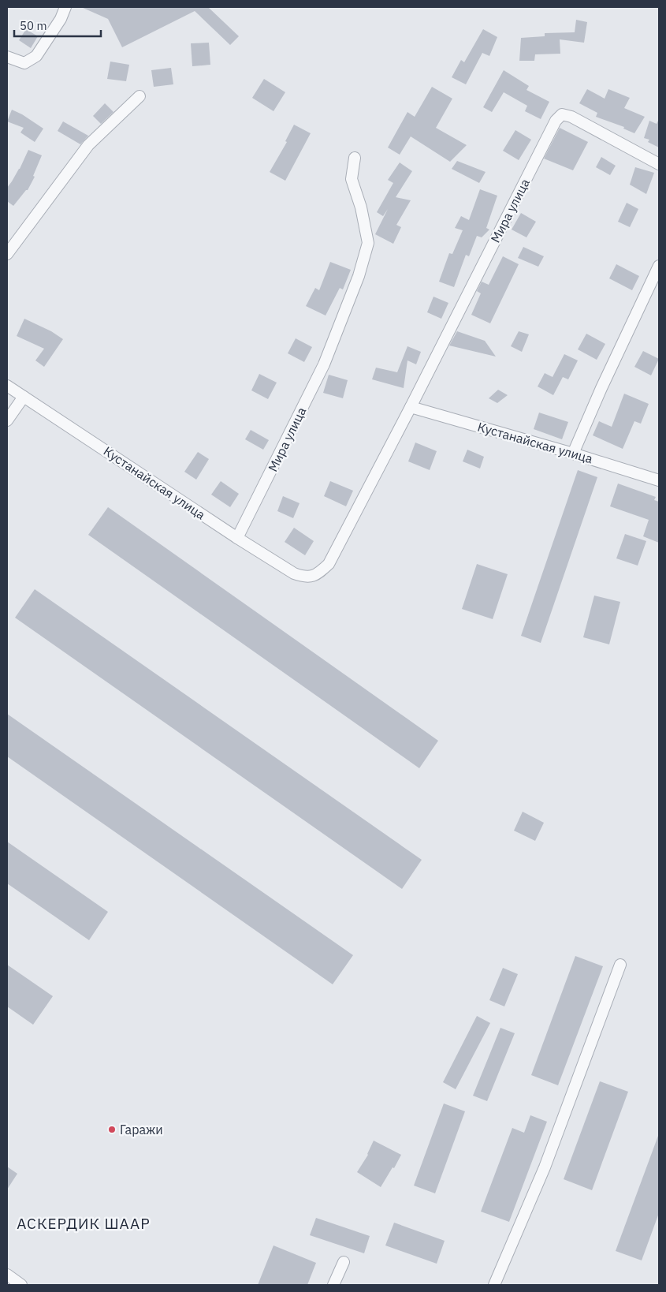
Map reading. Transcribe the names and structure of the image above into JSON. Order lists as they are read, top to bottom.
{
  "streets": {
    "street": ["Мира улица", "Кустанайская улица"]
  },
  "crossings": [
    ["Мира улица", "Кустанайская улица"]
  ],
  "districts": ["АСКЕРДИК ШААР"],
  "places": ["Гаражи"],
  "scale_bar": "50 m"
}
